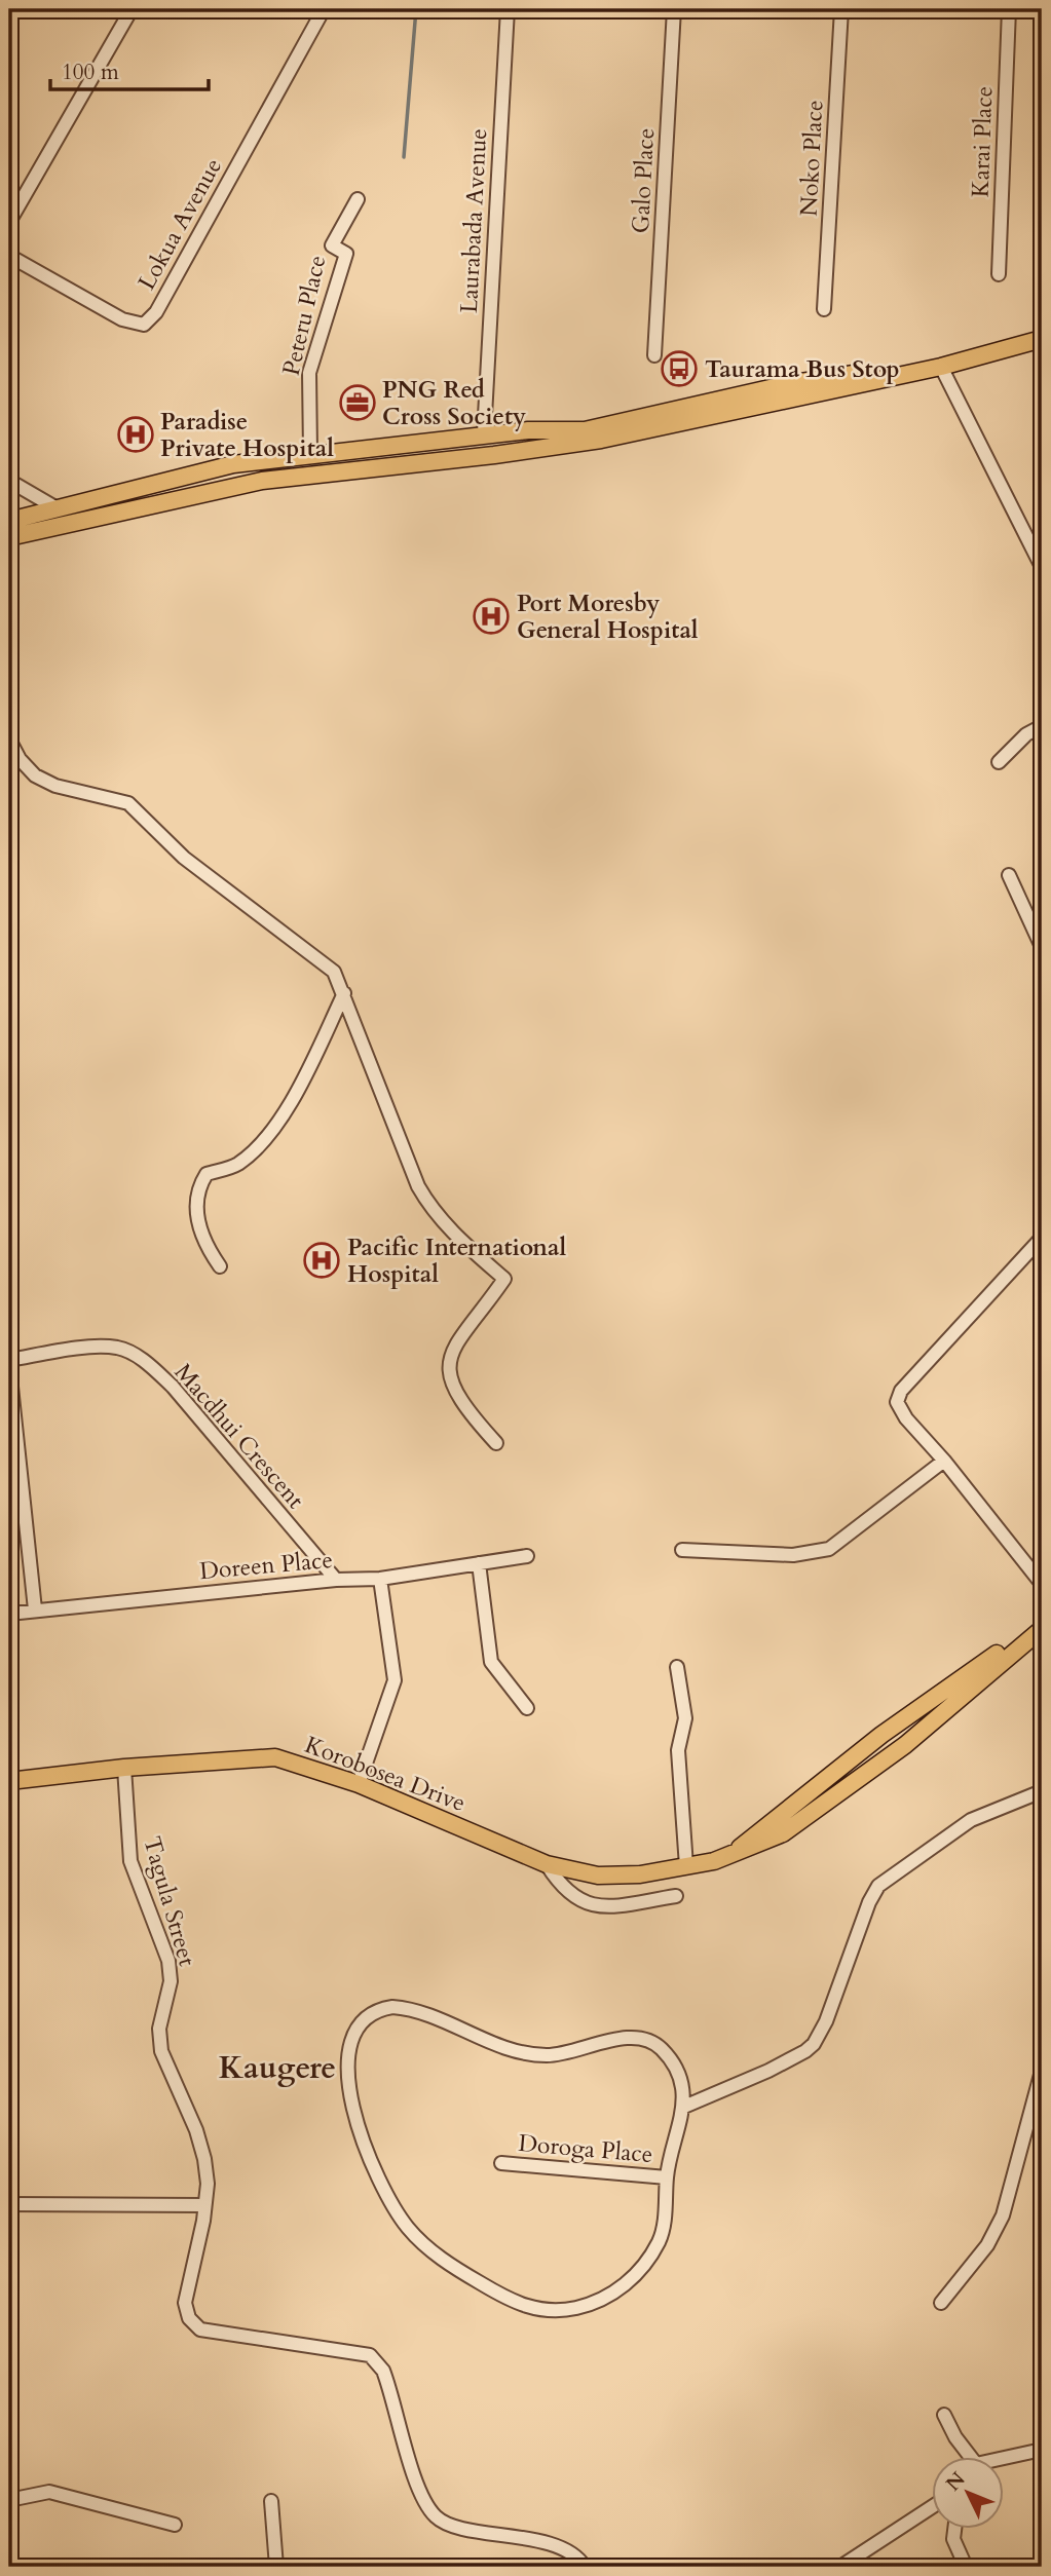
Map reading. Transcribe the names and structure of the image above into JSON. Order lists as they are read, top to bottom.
{
  "streets": {
    "main road": ["Korobosea Drive"],
    "street": [
      "Karai Place",
      "Noko Place",
      "Galo Place",
      "Laurabada Avenue",
      "Lokua Avenue",
      "Peteru Place",
      "Macdhui Crescent",
      "Doreen Place",
      "Tagula Street",
      "Doroga Place"
    ]
  },
  "crossings": [
    ["Macdhui Crescent", "Doreen Place"],
    ["Korobosea Drive", "Tagula Street"]
  ],
  "districts": ["Kaugere"],
  "places": {
    "bus stop": ["Taurama Bus Stop"],
    "office": ["PNG Red Cross Society"],
    "hospital": ["Paradise Private Hospital", "Port Moresby General Hospital", "Pacific International Hospital"]
  },
  "scale_bar": "100 m",
  "north": "top left"
}
